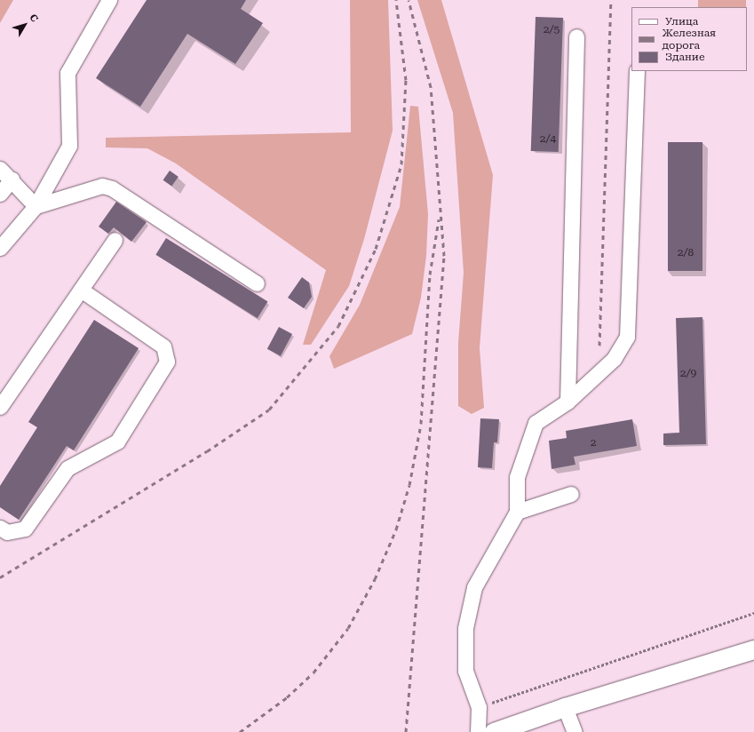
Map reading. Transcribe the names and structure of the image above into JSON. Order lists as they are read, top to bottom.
{
  "house_numbers": [
    "2/5",
    "2/4",
    "2/8",
    "2/9",
    "2"
  ],
  "legend": ["Улица", "Железная дорога", "Здание"],
  "north": "top right"
}
